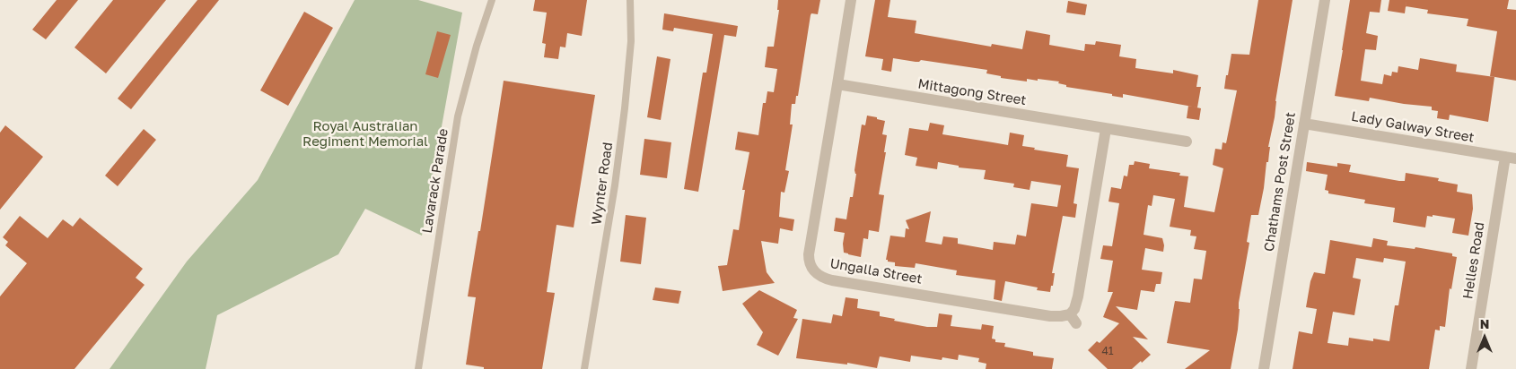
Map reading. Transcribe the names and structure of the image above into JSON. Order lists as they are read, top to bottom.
{
  "streets": {
    "street": [
      "Mittagong Street",
      "Lady Galway Street",
      "Chathams Post Street",
      "Helles Road",
      "Ungalla Street"
    ],
    "lane": ["Lavarack Parade", "Wynter Road"]
  },
  "crossings": [
    ["Mittagong Street", "Ungalla Street"],
    ["Lady Galway Street", "Chathams Post Street"],
    ["Lady Galway Street", "Helles Road"]
  ],
  "parks": ["Royal Australian Regiment Memorial"],
  "house_numbers": ["41"],
  "north": "top"
}
